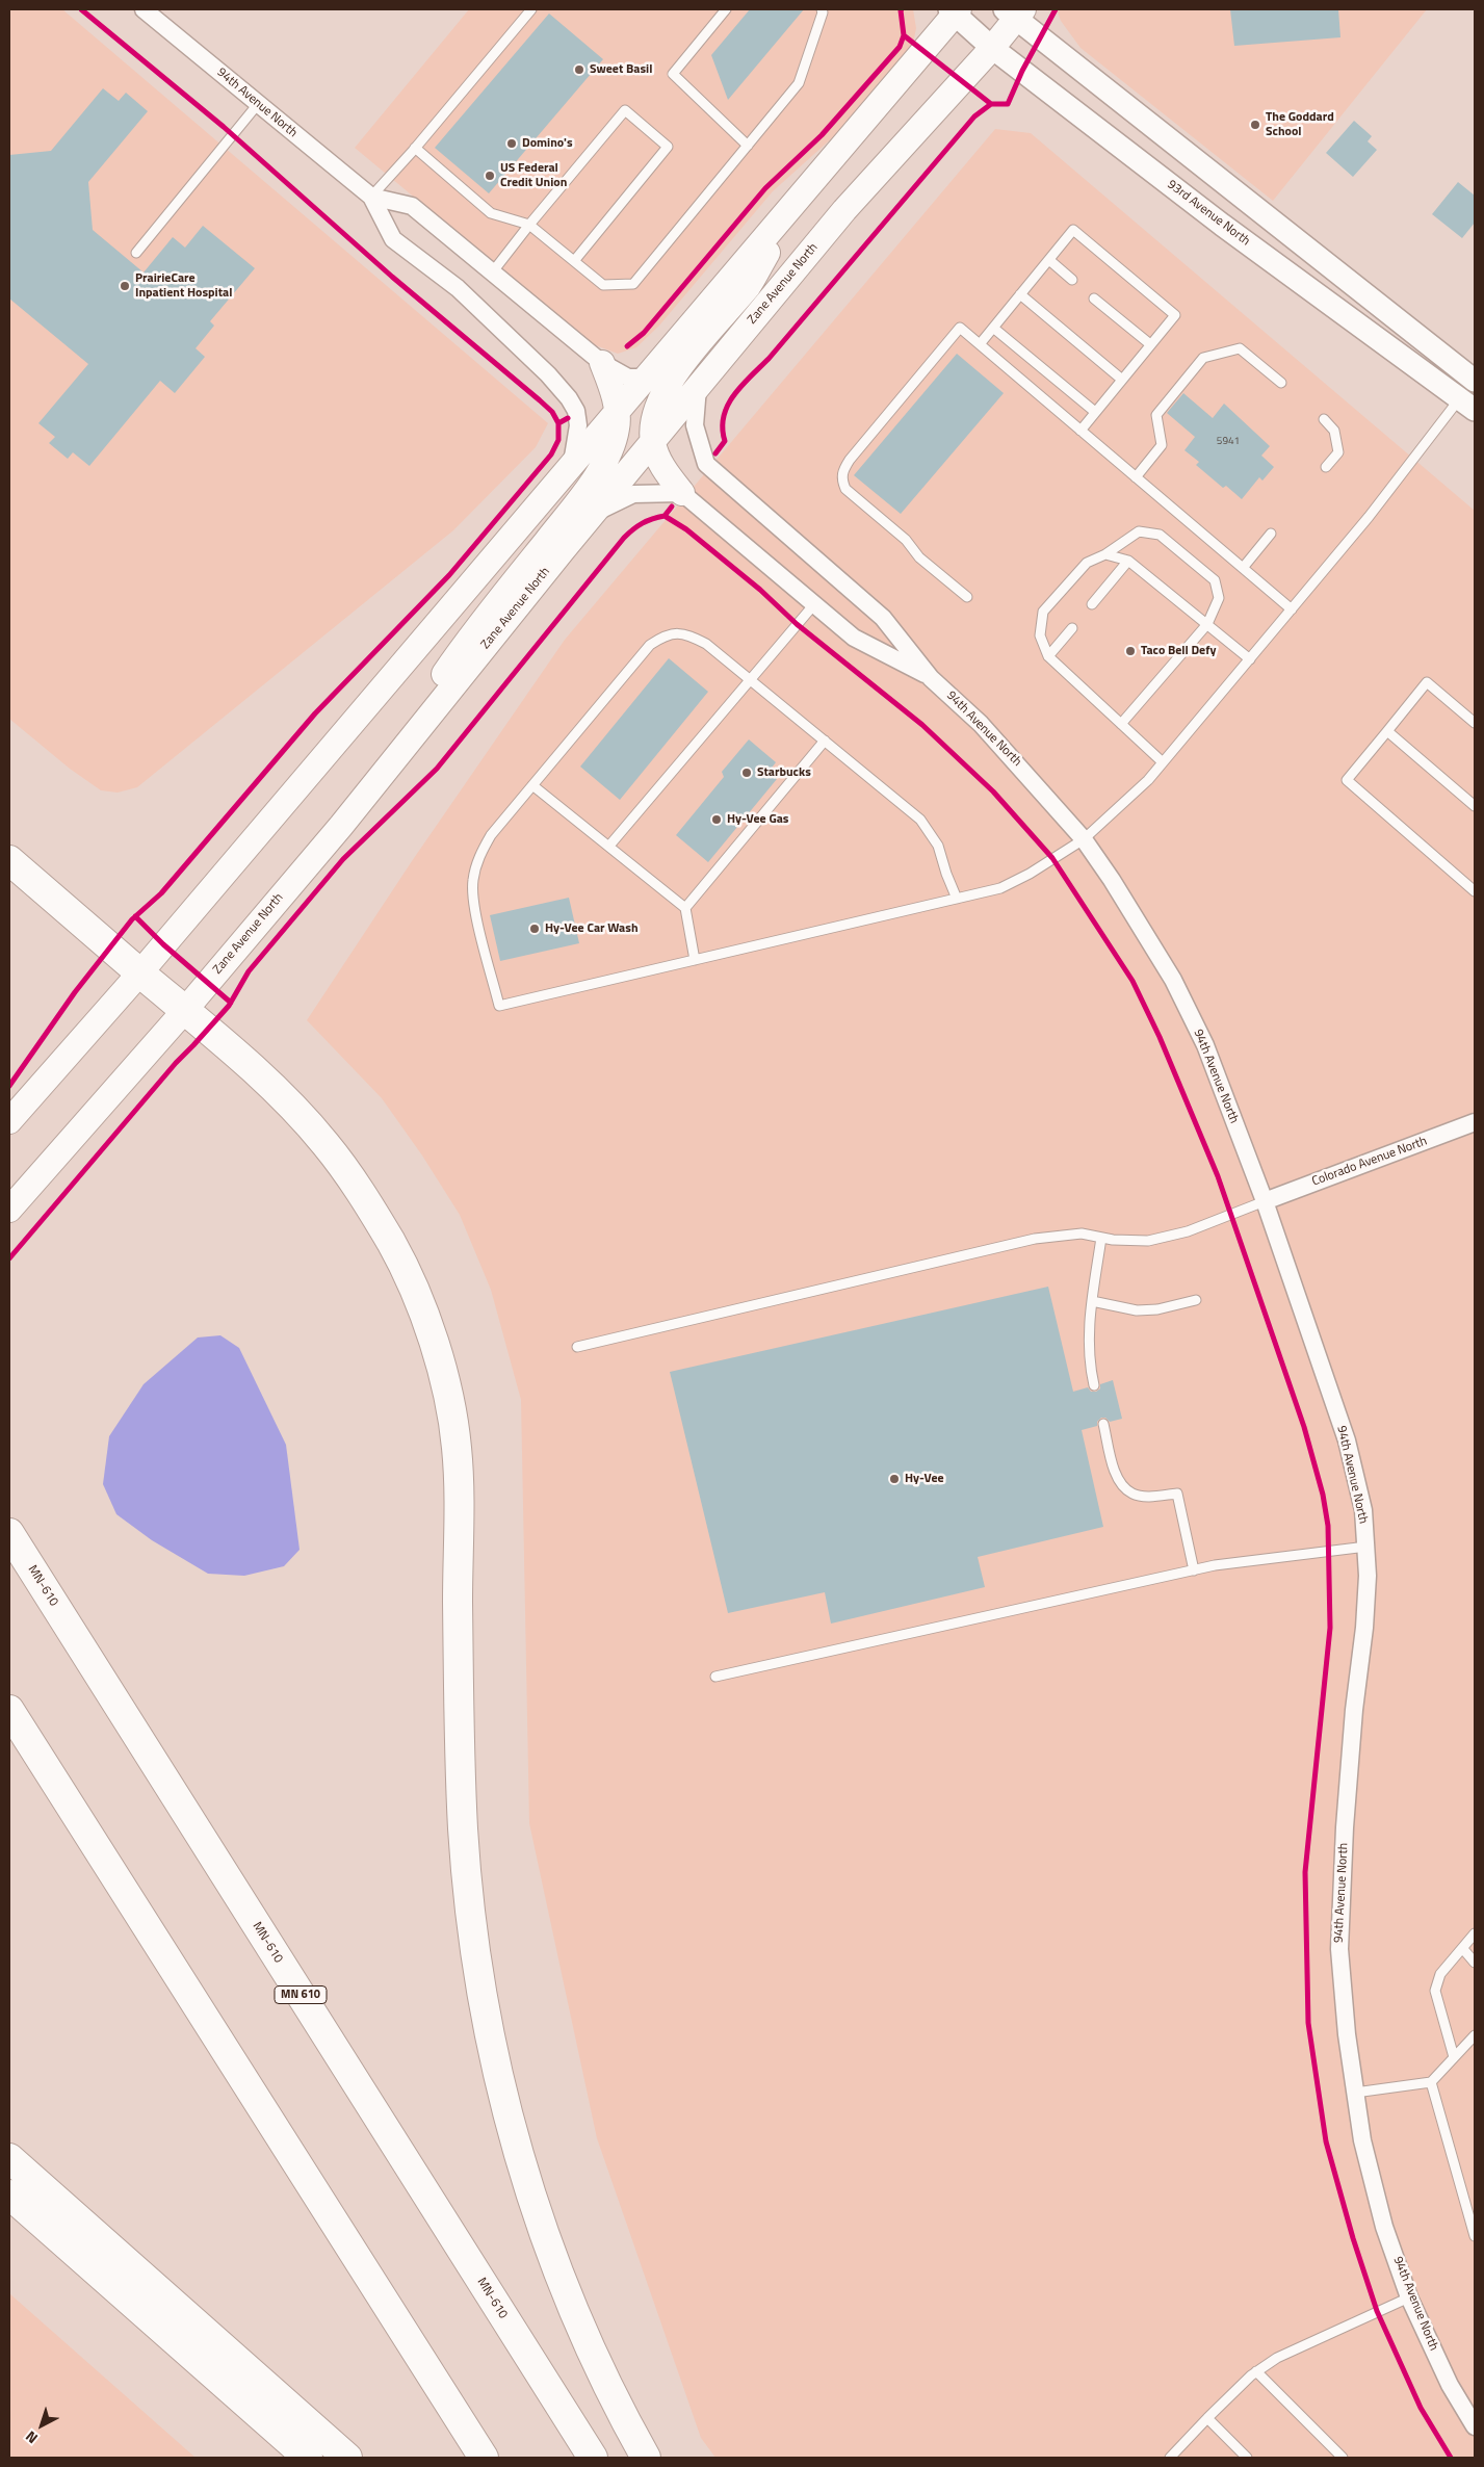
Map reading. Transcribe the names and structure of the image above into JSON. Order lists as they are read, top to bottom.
{
  "streets": {
    "highway": ["MN-610", "MN 610"],
    "main road": ["Zane Avenue North"],
    "street": ["94th Avenue North", "93rd Avenue North", "Colorado Avenue North"]
  },
  "crossings": [
    ["94th Avenue North", "Zane Avenue North"],
    ["94th Avenue North", "Colorado Avenue North"],
    ["93rd Avenue North", "Zane Avenue North"]
  ],
  "places": [
    "Sweet Basil",
    "The Goddard School",
    "Domino's",
    "US Federal Credit Union",
    "PrairieCare Inpatient Hospital",
    "Taco Bell Defy",
    "Starbucks",
    "Hy-Vee Gas",
    "Hy-Vee Car Wash",
    "Hy-Vee"
  ],
  "house_numbers": ["5941"],
  "north": "bottom left"
}
